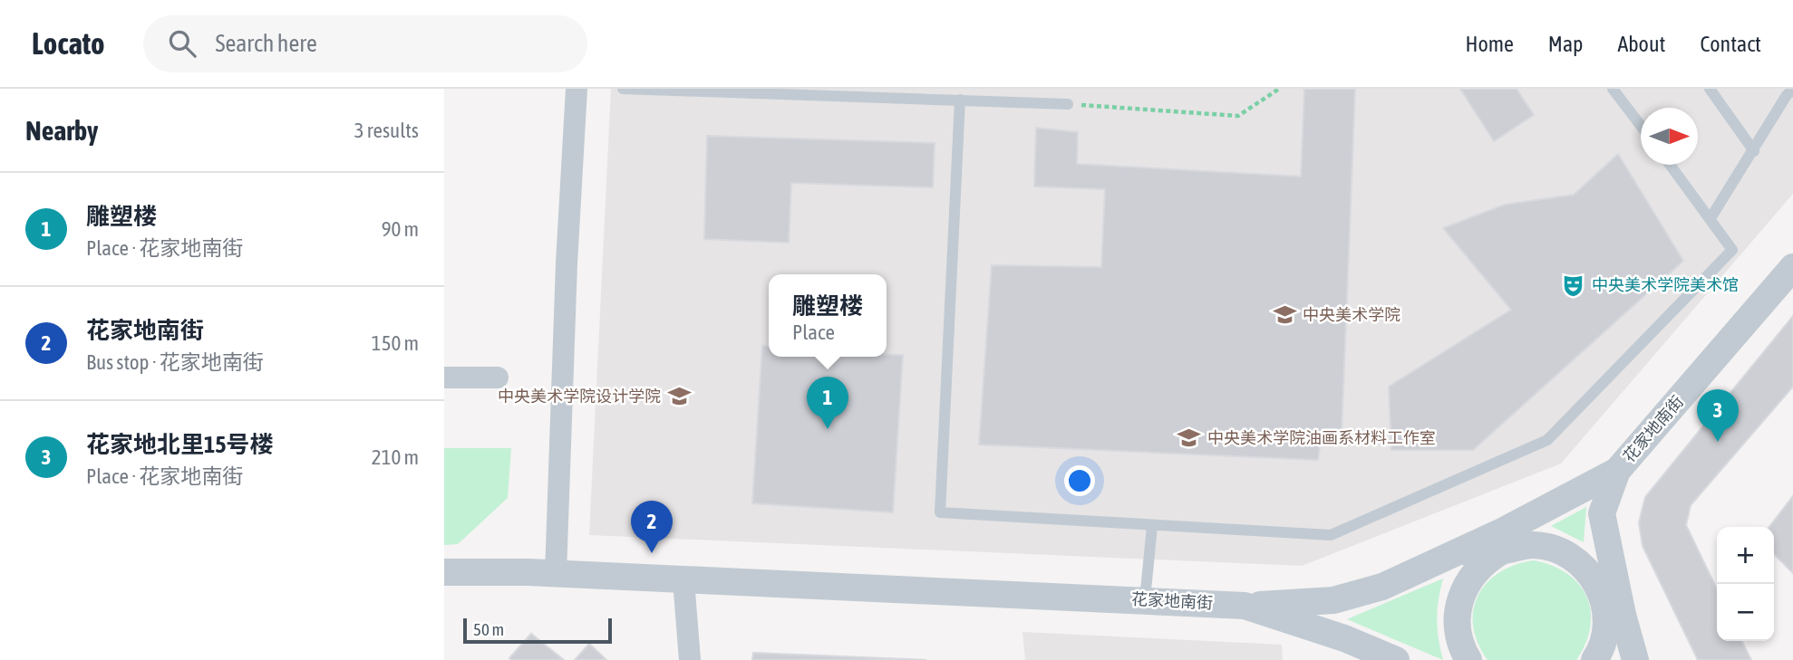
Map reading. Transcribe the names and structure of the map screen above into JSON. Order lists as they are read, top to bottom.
{
  "streets": {
    "street": ["花家地南街"]
  },
  "places": {
    "theatre": ["中央美术学院美术馆"],
    "school or university": ["中央美术学院", "中央美术学院设计学院", "中央美术学院油画系材料工作室"]
  },
  "scale_bar": "50 m",
  "north": "right",
  "page": {
    "header": "Locato",
    "search": "Search here",
    "nav": [
      "Home",
      "Map",
      "About",
      "Contact"
    ],
    "heading": ["Nearby", "3 results"],
    "list": [
      {
        "mark": "1",
        "name": "雕塑楼",
        "note": "Place · 花家地南街",
        "value": "90 m"
      },
      {
        "mark": "2",
        "name": "花家地南街",
        "note": "Bus stop · 花家地南街",
        "value": "150 m"
      },
      {
        "mark": "3",
        "name": "花家地北里15号楼",
        "note": "Place · 花家地南街",
        "value": "210 m"
      }
    ],
    "popup": ["雕塑楼", "Place"],
    "pins": ["1", "3", "2"],
    "map_buttons": ["+", "−"],
    "scale": "50 m"
  }
}
